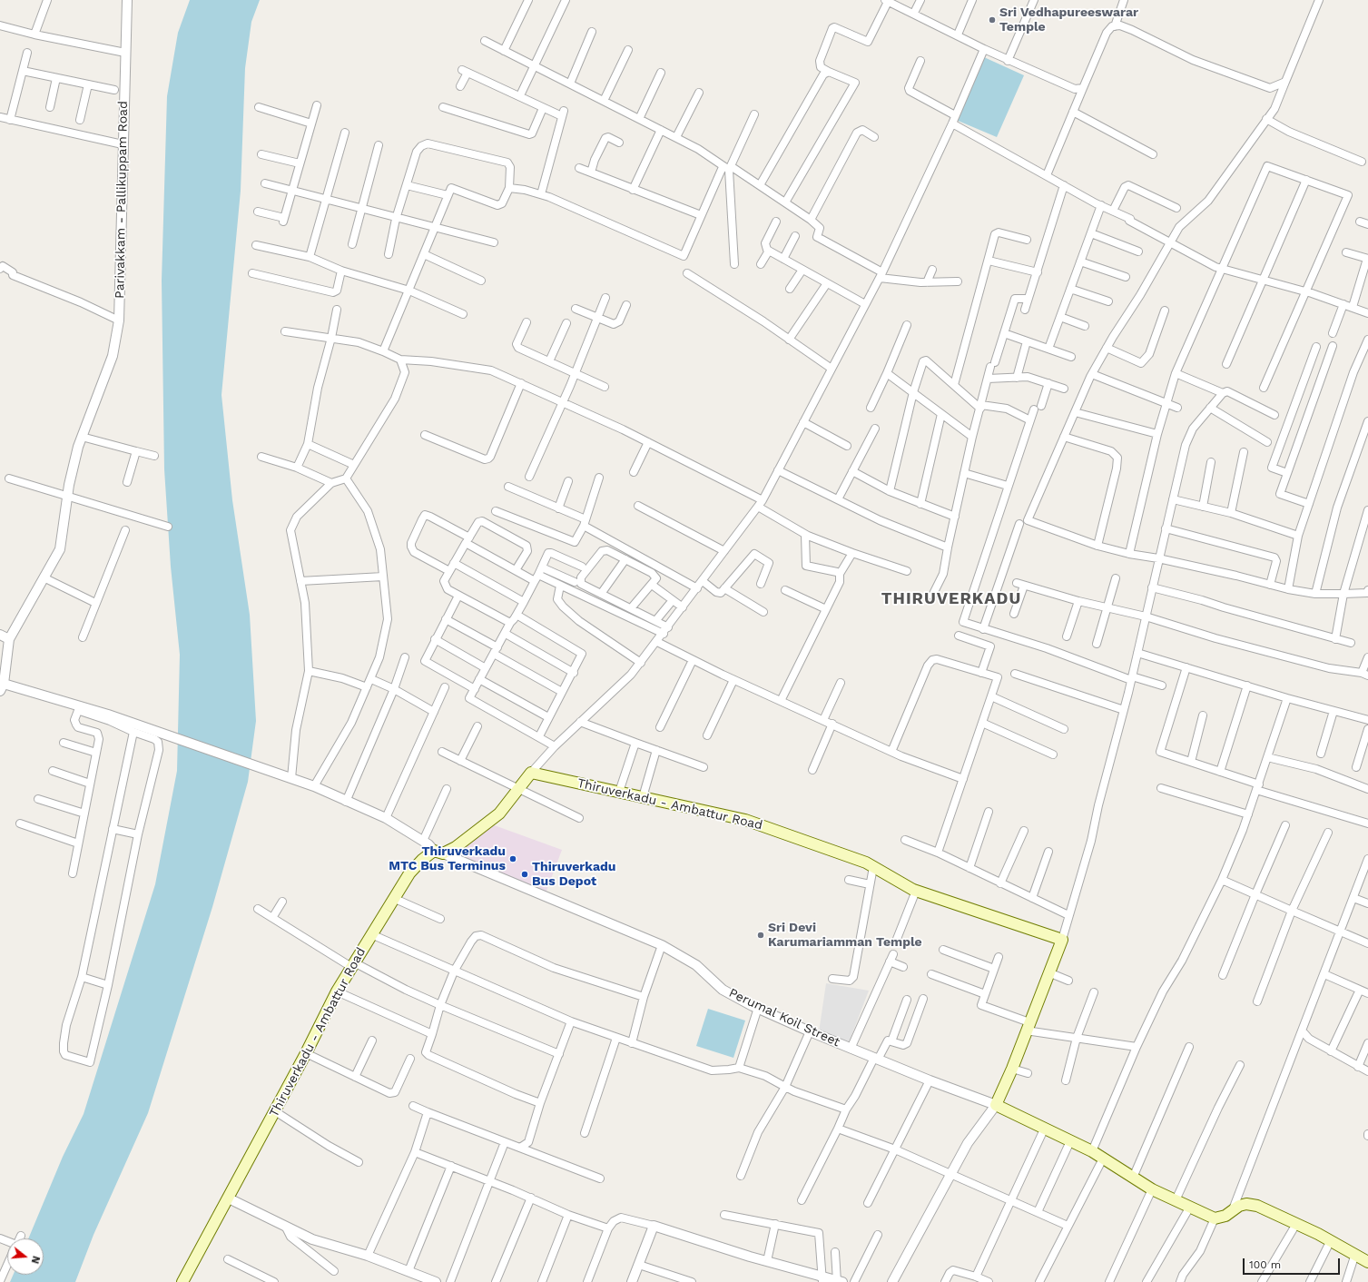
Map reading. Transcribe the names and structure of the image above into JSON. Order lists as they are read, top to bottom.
{
  "streets": {
    "main road": ["Thiruverkadu - Ambattur Road"],
    "street": ["Parivakkam - Pallikuppam Road", "Perumal Koil Street"]
  },
  "crossings": [
    ["Thiruverkadu - Ambattur Road", "Perumal Koil Street"]
  ],
  "districts": ["THIRUVERKADU"],
  "places": [
    "Sri Vedhapureeswarar Temple",
    "Thiruverkadu MTC Bus Terminus",
    "Thiruverkadu Bus Depot",
    "Sri Devi Karumariamman Temple"
  ],
  "scale_bar": "100 m",
  "north": "right"
}
